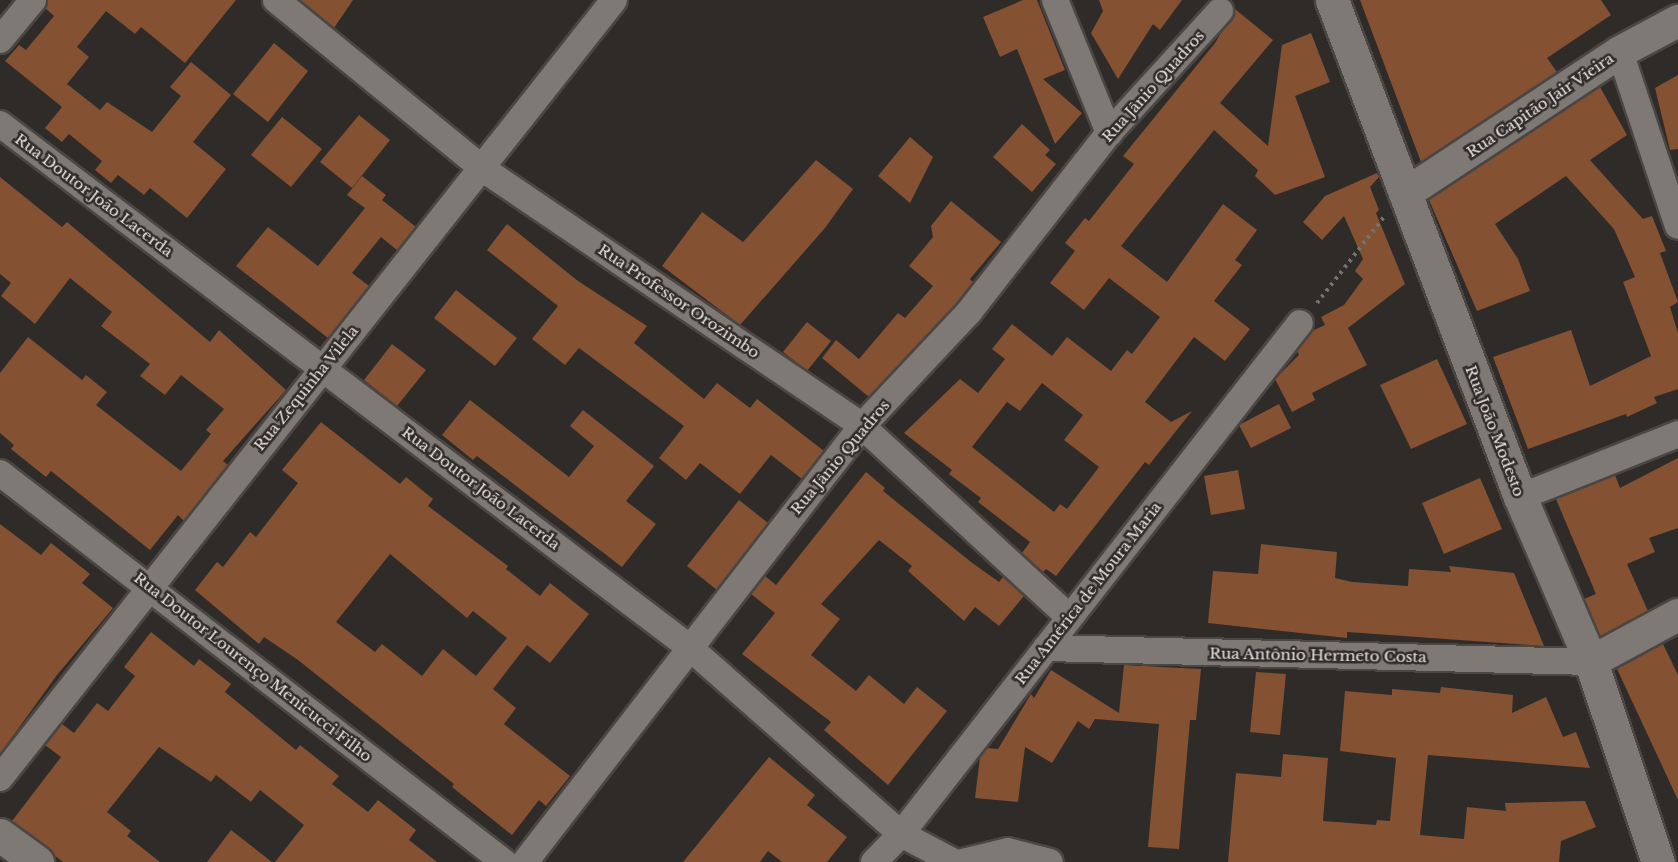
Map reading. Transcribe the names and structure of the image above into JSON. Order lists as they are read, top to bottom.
{
  "streets": {
    "main road": ["Rua João Modesto"],
    "street": [
      "Rua Jânio Quadros",
      "Rua Capitão Jair Vieira",
      "Rua Doutor João Lacerda",
      "Rua Professor Orozimbo",
      "Rua Zequinha Vilela",
      "Rua América de Moura Maria",
      "Rua Antônio Hermeto Costa",
      "Rua Doutor Lourenço Menicucci Filho"
    ]
  },
  "crossings": [
    ["Rua Jânio Quadros", "Rua Doutor João Lacerda"],
    ["Rua Jânio Quadros", "Rua Professor Orozimbo"],
    ["Rua Capitão Jair Vieira", "Rua João Modesto"],
    ["Rua Doutor João Lacerda", "Rua Zequinha Vilela"],
    ["Rua Doutor João Lacerda", "Rua América de Moura Maria"],
    ["Rua Professor Orozimbo", "Rua Zequinha Vilela"],
    ["Rua Professor Orozimbo", "Rua América de Moura Maria"],
    ["Rua Zequinha Vilela", "Rua Doutor Lourenço Menicucci Filho"],
    ["Rua João Modesto", "Rua Antônio Hermeto Costa"],
    ["Rua América de Moura Maria", "Rua Antônio Hermeto Costa"]
  ]
}
